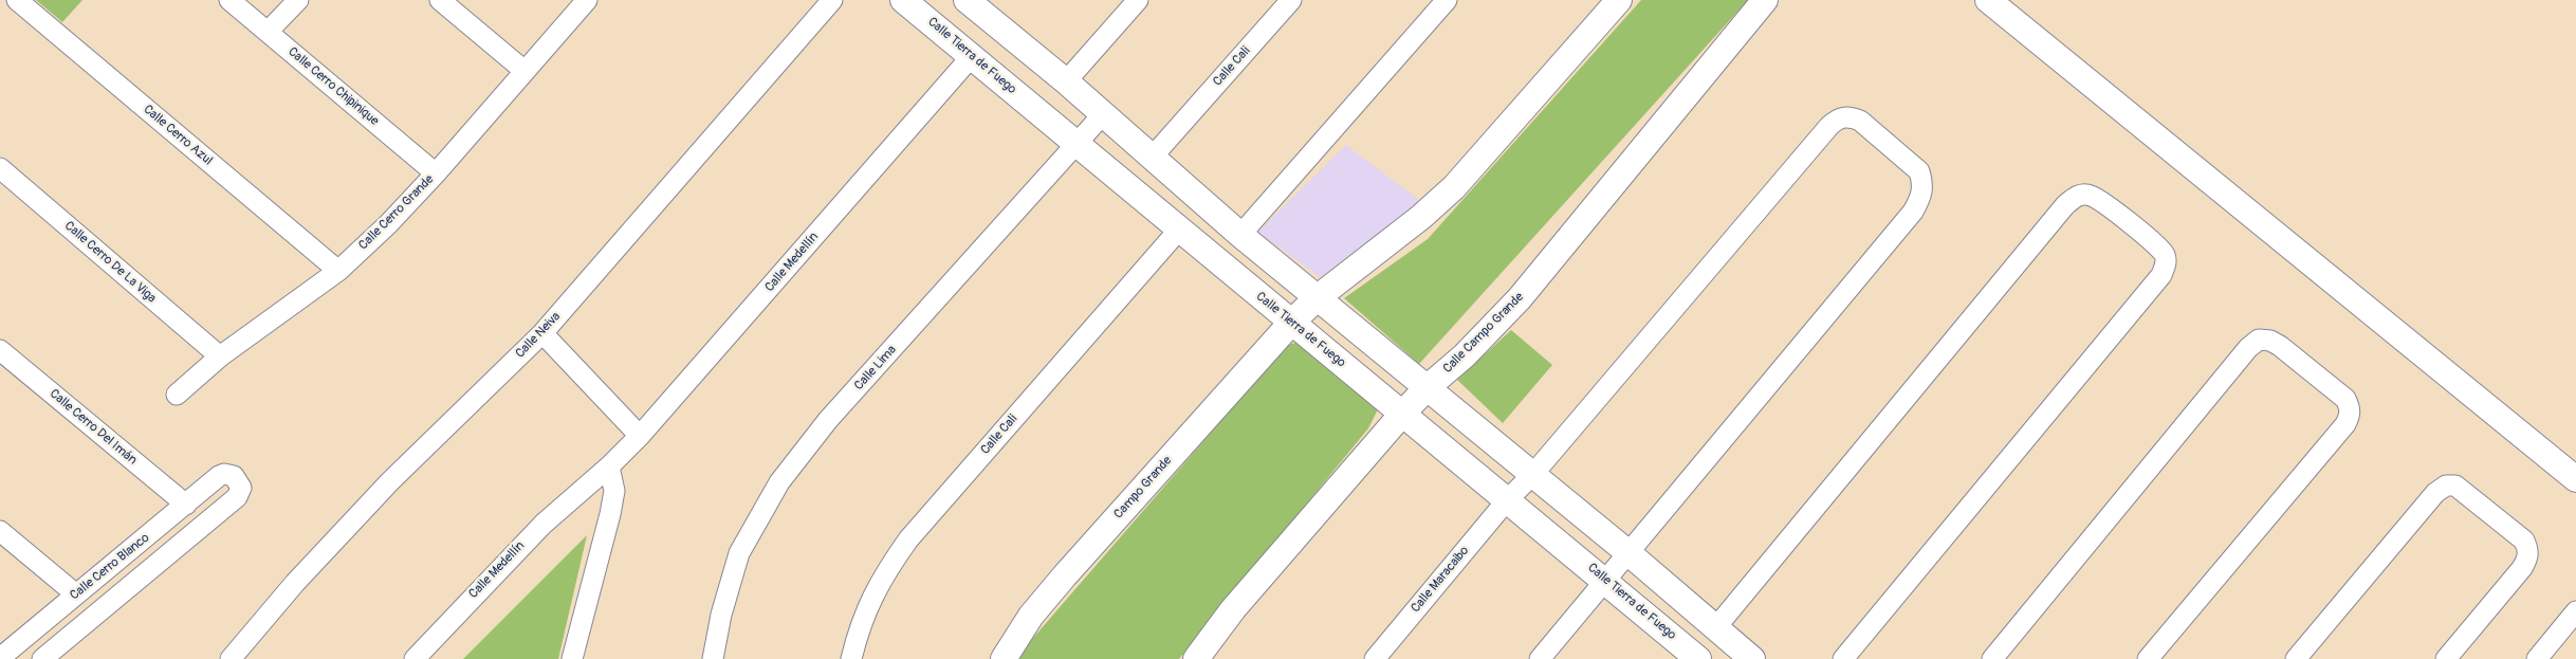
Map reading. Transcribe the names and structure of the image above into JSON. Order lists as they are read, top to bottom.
{
  "streets": {
    "street": [
      "Calle Tierra de Fuego",
      "Calle Cali",
      "Calle Cerro Chipinique",
      "Calle Cerro Azul",
      "Calle Cerro Grande",
      "Calle Cerro De La Viga",
      "Calle Medellín",
      "Calle Campo Grande",
      "Calle Neiva",
      "Calle Lima",
      "Calle Cerro Del Imán",
      "Campo Grande",
      "Calle Cerro Blanco",
      "Calle Maracaibo"
    ]
  },
  "crossings": [
    ["Calle Tierra de Fuego", "Calle Cali"],
    ["Calle Tierra de Fuego", "Calle Medellín"],
    ["Calle Tierra de Fuego", "Calle Campo Grande"],
    ["Calle Tierra de Fuego", "Calle Lima"],
    ["Calle Tierra de Fuego", "Campo Grande"],
    ["Calle Tierra de Fuego", "Calle Maracaibo"],
    ["Calle Cerro Chipinique", "Calle Cerro Grande"],
    ["Calle Cerro Azul", "Calle Cerro Grande"],
    ["Calle Cerro Grande", "Calle Cerro De La Viga"],
    ["Calle Cerro Del Imán", "Calle Cerro Blanco"]
  ]
}
